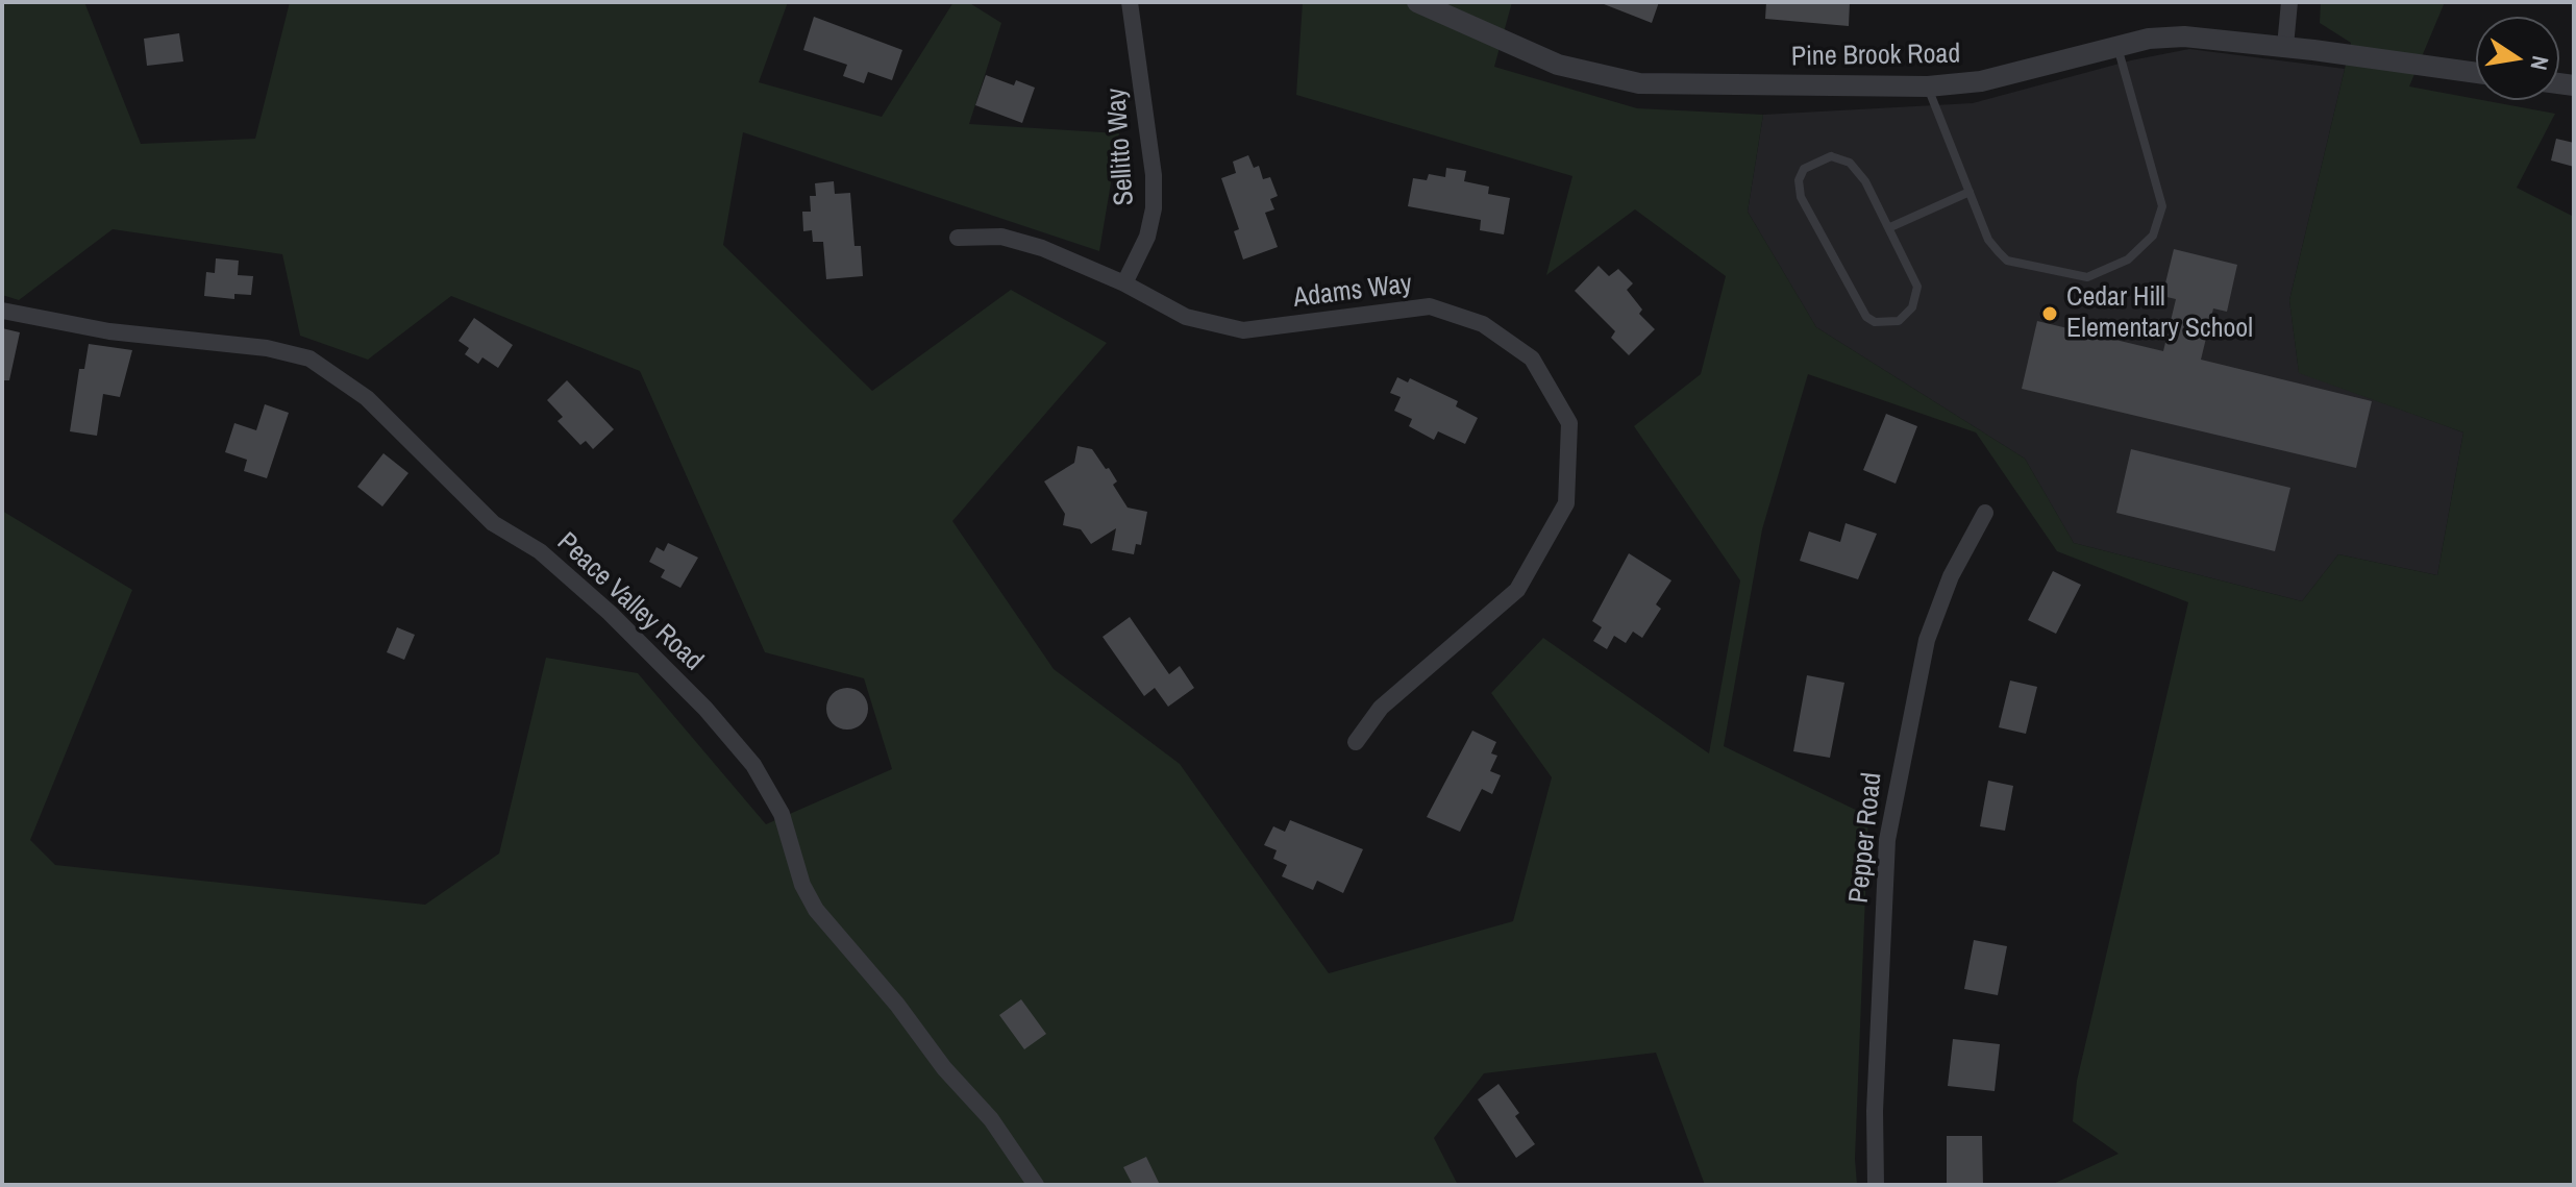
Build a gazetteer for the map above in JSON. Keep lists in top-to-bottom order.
{
  "streets": {
    "street": [
      "Pine Brook Road",
      "Sellitto Way",
      "Adams Way",
      "Peace Valley Road",
      "Pepper Road"
    ]
  },
  "crossings": [
    ["Sellitto Way", "Adams Way"]
  ],
  "places": ["Cedar Hill Elementary School"],
  "north": "right"
}
